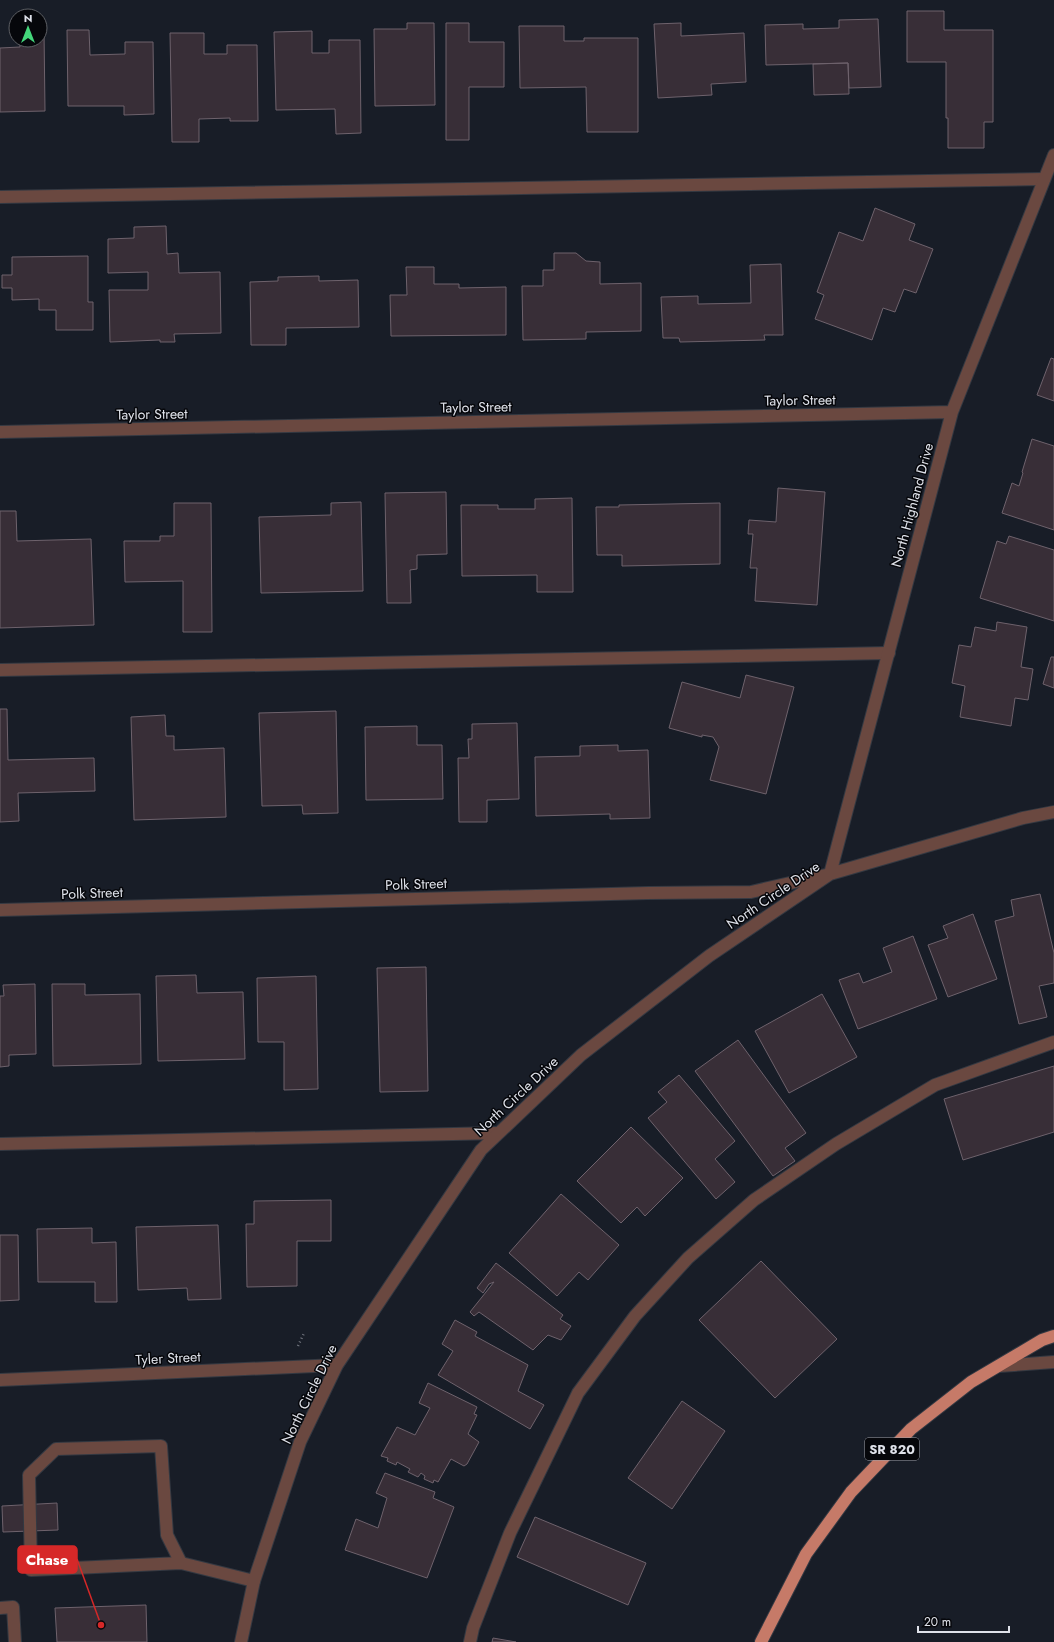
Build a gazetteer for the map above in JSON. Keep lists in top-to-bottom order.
{
  "streets": {
    "highway": ["SR 820"],
    "street": [
      "Taylor Street",
      "North Highland Drive",
      "Polk Street",
      "North Circle Drive",
      "Tyler Street"
    ]
  },
  "crossings": [
    ["Taylor Street", "North Highland Drive"],
    ["North Highland Drive", "Polk Street"],
    ["North Highland Drive", "North Circle Drive"],
    ["Polk Street", "North Circle Drive"],
    ["North Circle Drive", "Tyler Street"]
  ],
  "places": ["Chase"],
  "scale_bar": "20 m",
  "north": "top"
}
